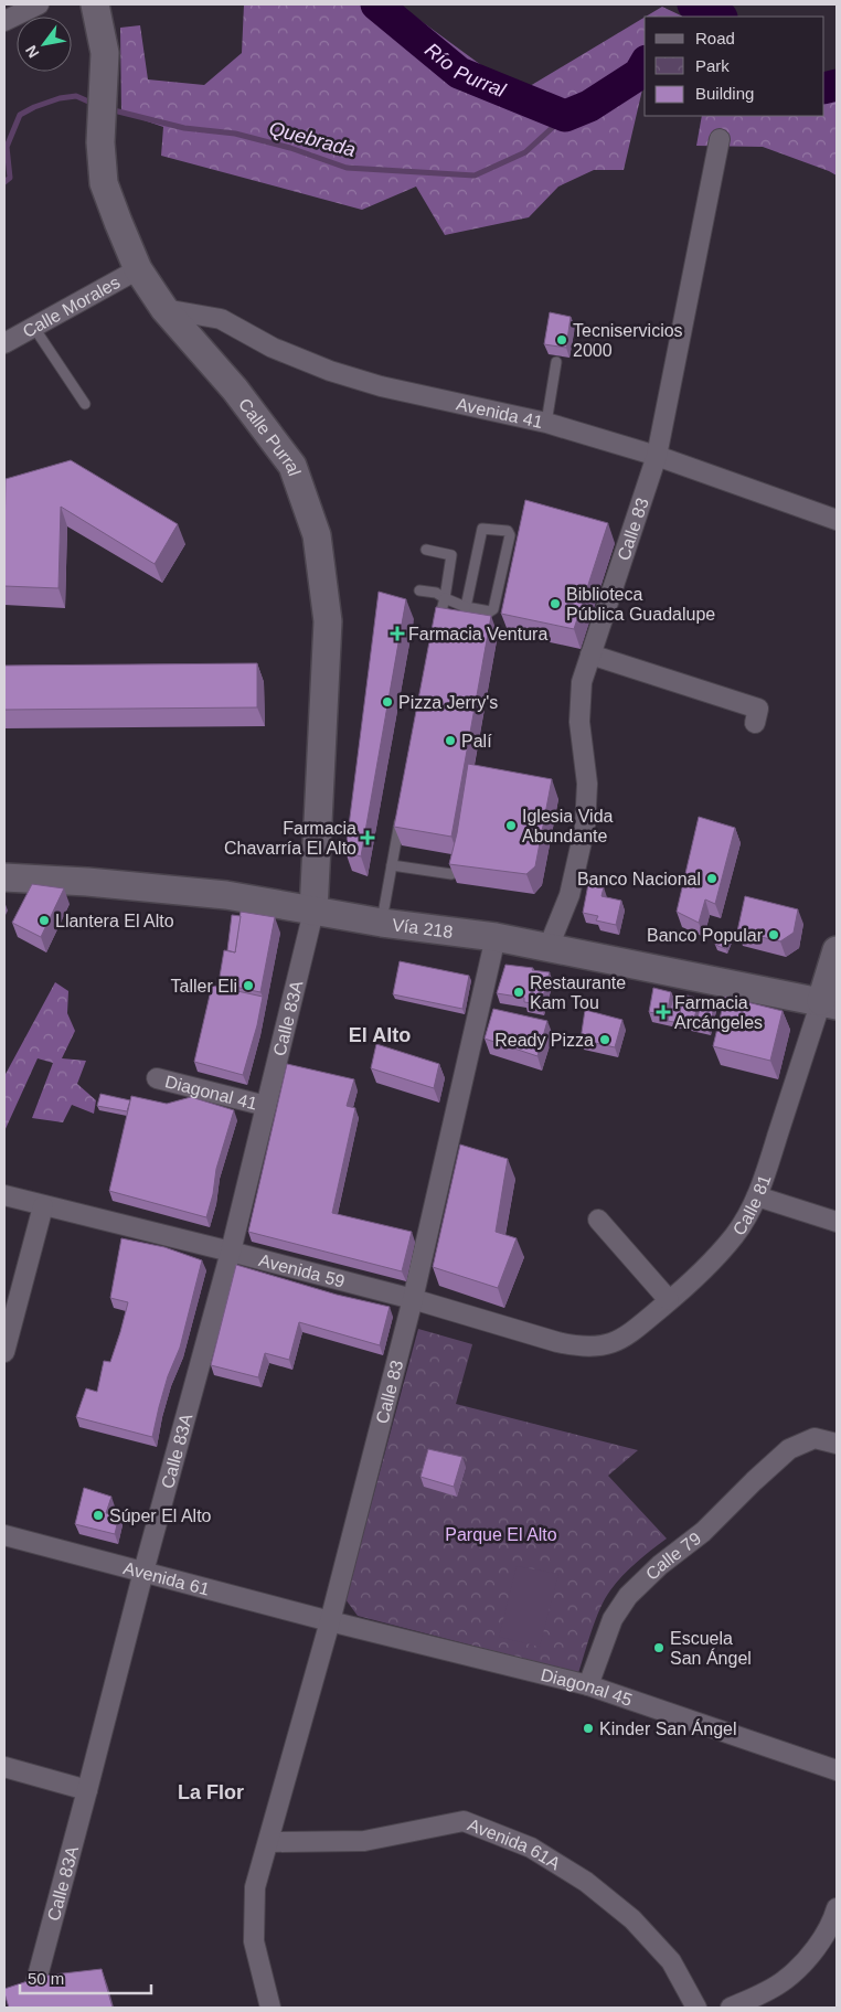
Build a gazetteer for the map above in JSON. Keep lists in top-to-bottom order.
{
  "streets": {
    "street": [
      "Calle Morales",
      "Avenida 41",
      "Calle Purral",
      "Calle 83",
      "Vía 218",
      "Calle 83A",
      "Diagonal 41",
      "Calle 81",
      "Avenida 59",
      "Calle 79",
      "Avenida 61",
      "Diagonal 45",
      "Avenida 61A"
    ]
  },
  "crossings": [
    ["Calle Morales", "Calle Purral"],
    ["Avenida 41", "Calle Purral"],
    ["Avenida 41", "Calle 83"],
    ["Calle Purral", "Vía 218"],
    ["Calle Purral", "Calle 83A"],
    ["Calle 83", "Vía 218"],
    ["Calle 83", "Avenida 59"],
    ["Calle 83", "Avenida 61"],
    ["Calle 83", "Diagonal 45"],
    ["Calle 83", "Avenida 61A"],
    ["Vía 218", "Calle 83A"],
    ["Vía 218", "Calle 81"],
    ["Calle 83A", "Diagonal 41"],
    ["Calle 83A", "Avenida 59"],
    ["Calle 83A", "Avenida 61"],
    ["Calle 81", "Avenida 59"],
    ["Calle 79", "Diagonal 45"],
    ["Avenida 61", "Diagonal 45"]
  ],
  "districts": ["El Alto", "La Flor"],
  "water": ["Río Purral", "Quebrada"],
  "parks": ["Parque El Alto"],
  "places": {
    "other": [
      "Tecniservicios 2000",
      "Biblioteca Pública Guadalupe",
      "Pizza Jerry's",
      "Palí",
      "Iglesia Vida Abundante",
      "Banco Nacional",
      "Llantera El Alto",
      "Banco Popular",
      "Taller Eli",
      "Restaurante Kam Tou",
      "Ready Pizza",
      "Súper El Alto",
      "Escuela San Ángel",
      "Kinder San Ángel"
    ],
    "health": ["Farmacia Ventura", "Farmacia Chavarría El Alto", "Farmacia Arcángeles"]
  },
  "legend": ["Road", "Park", "Building"],
  "scale_bar": "50 m",
  "north": "bottom left"
}
